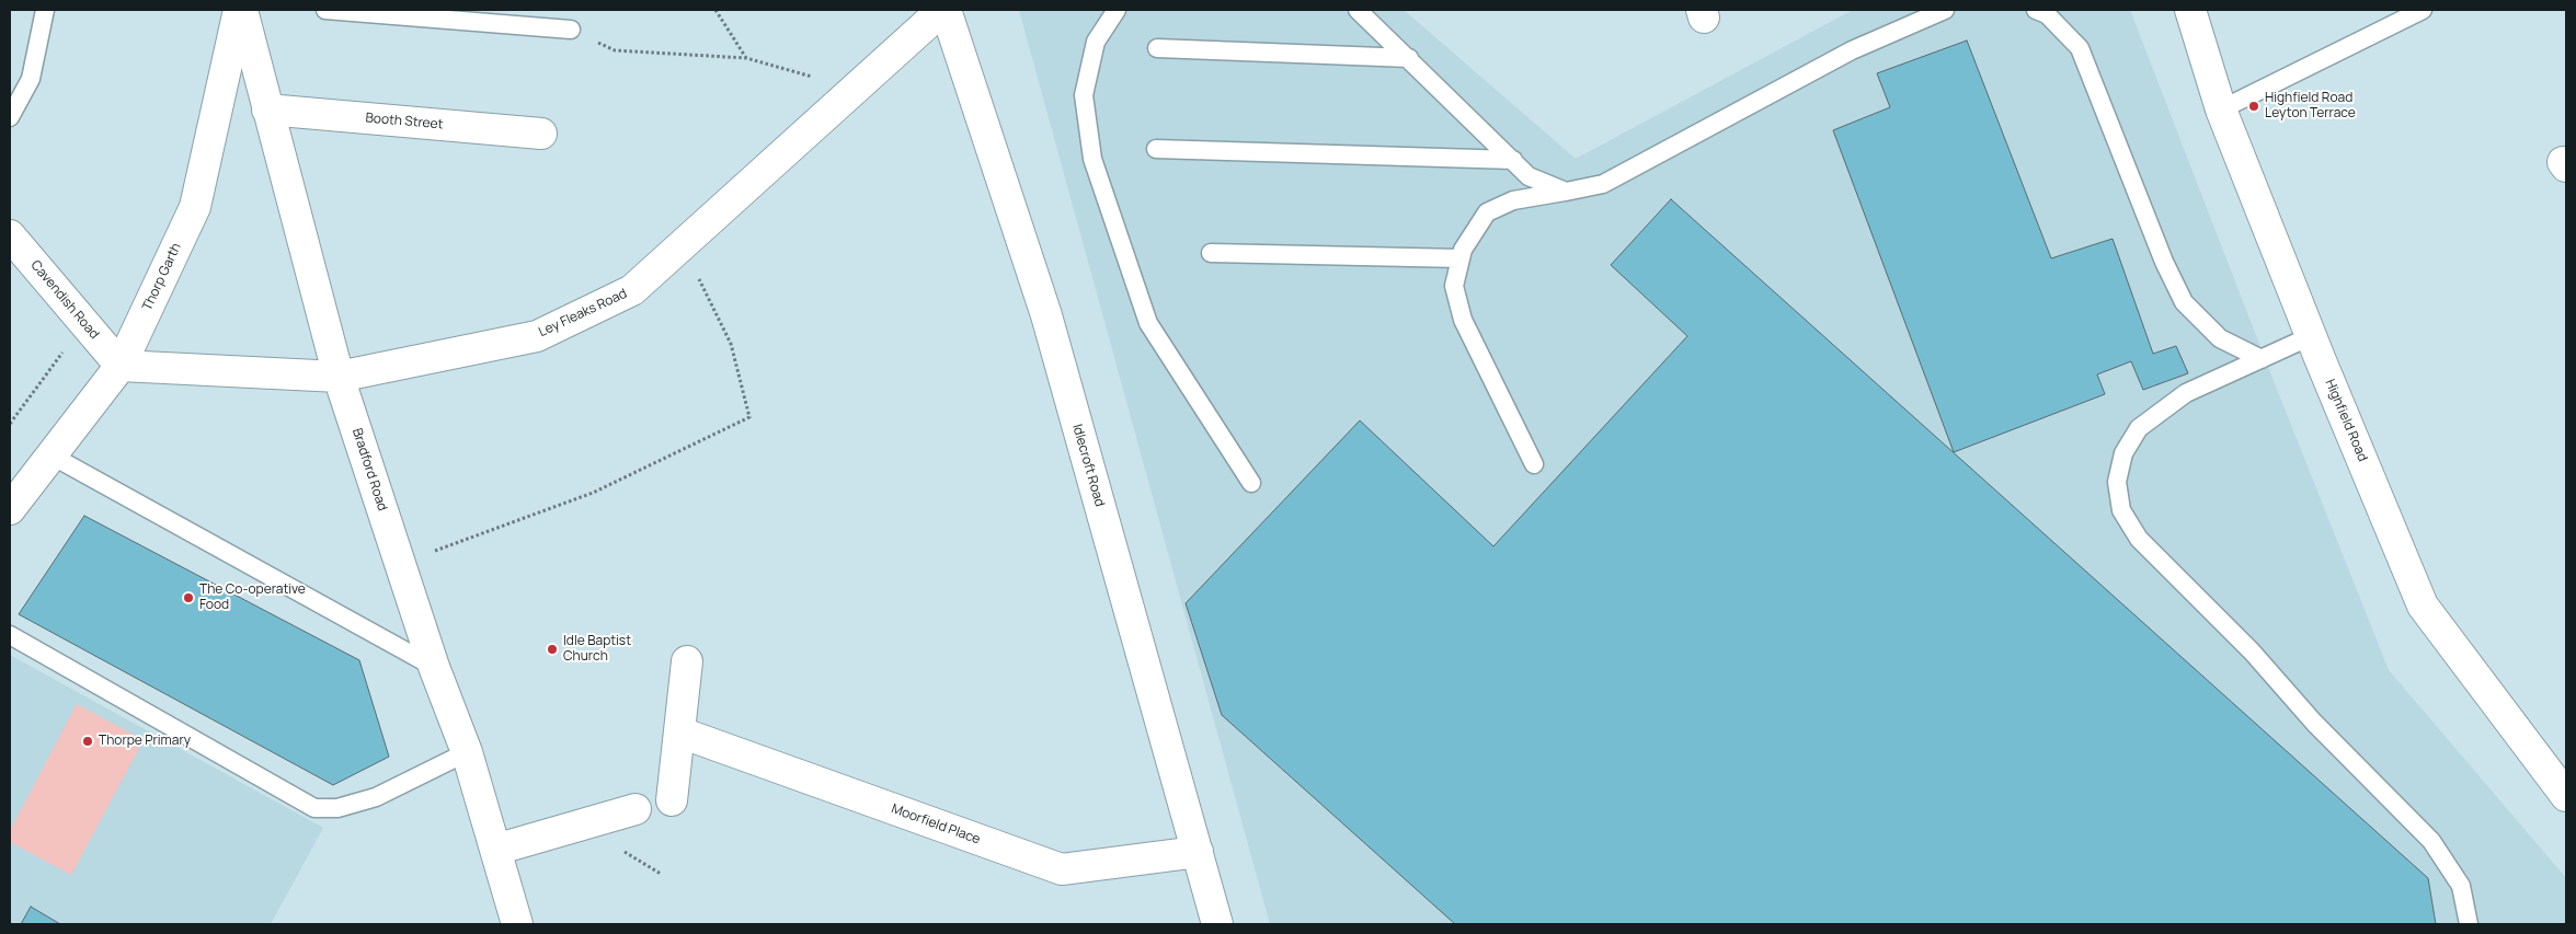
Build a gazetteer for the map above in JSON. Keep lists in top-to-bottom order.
{
  "streets": {
    "street": [
      "Booth Street",
      "Thorp Garth",
      "Cavendish Road",
      "Ley Fleaks Road",
      "Highfield Road",
      "Idlecroft Road",
      "Bradford Road",
      "Moorfield Place"
    ]
  },
  "crossings": [
    ["Booth Street", "Bradford Road"],
    ["Thorp Garth", "Cavendish Road"],
    ["Thorp Garth", "Ley Fleaks Road"],
    ["Thorp Garth", "Bradford Road"],
    ["Cavendish Road", "Ley Fleaks Road"],
    ["Ley Fleaks Road", "Idlecroft Road"],
    ["Ley Fleaks Road", "Bradford Road"],
    ["Idlecroft Road", "Moorfield Place"]
  ],
  "places": [
    "Highfield Road Leyton Terrace",
    "The Co-operative Food",
    "Idle Baptist Church",
    "Thorpe Primary"
  ]
}
